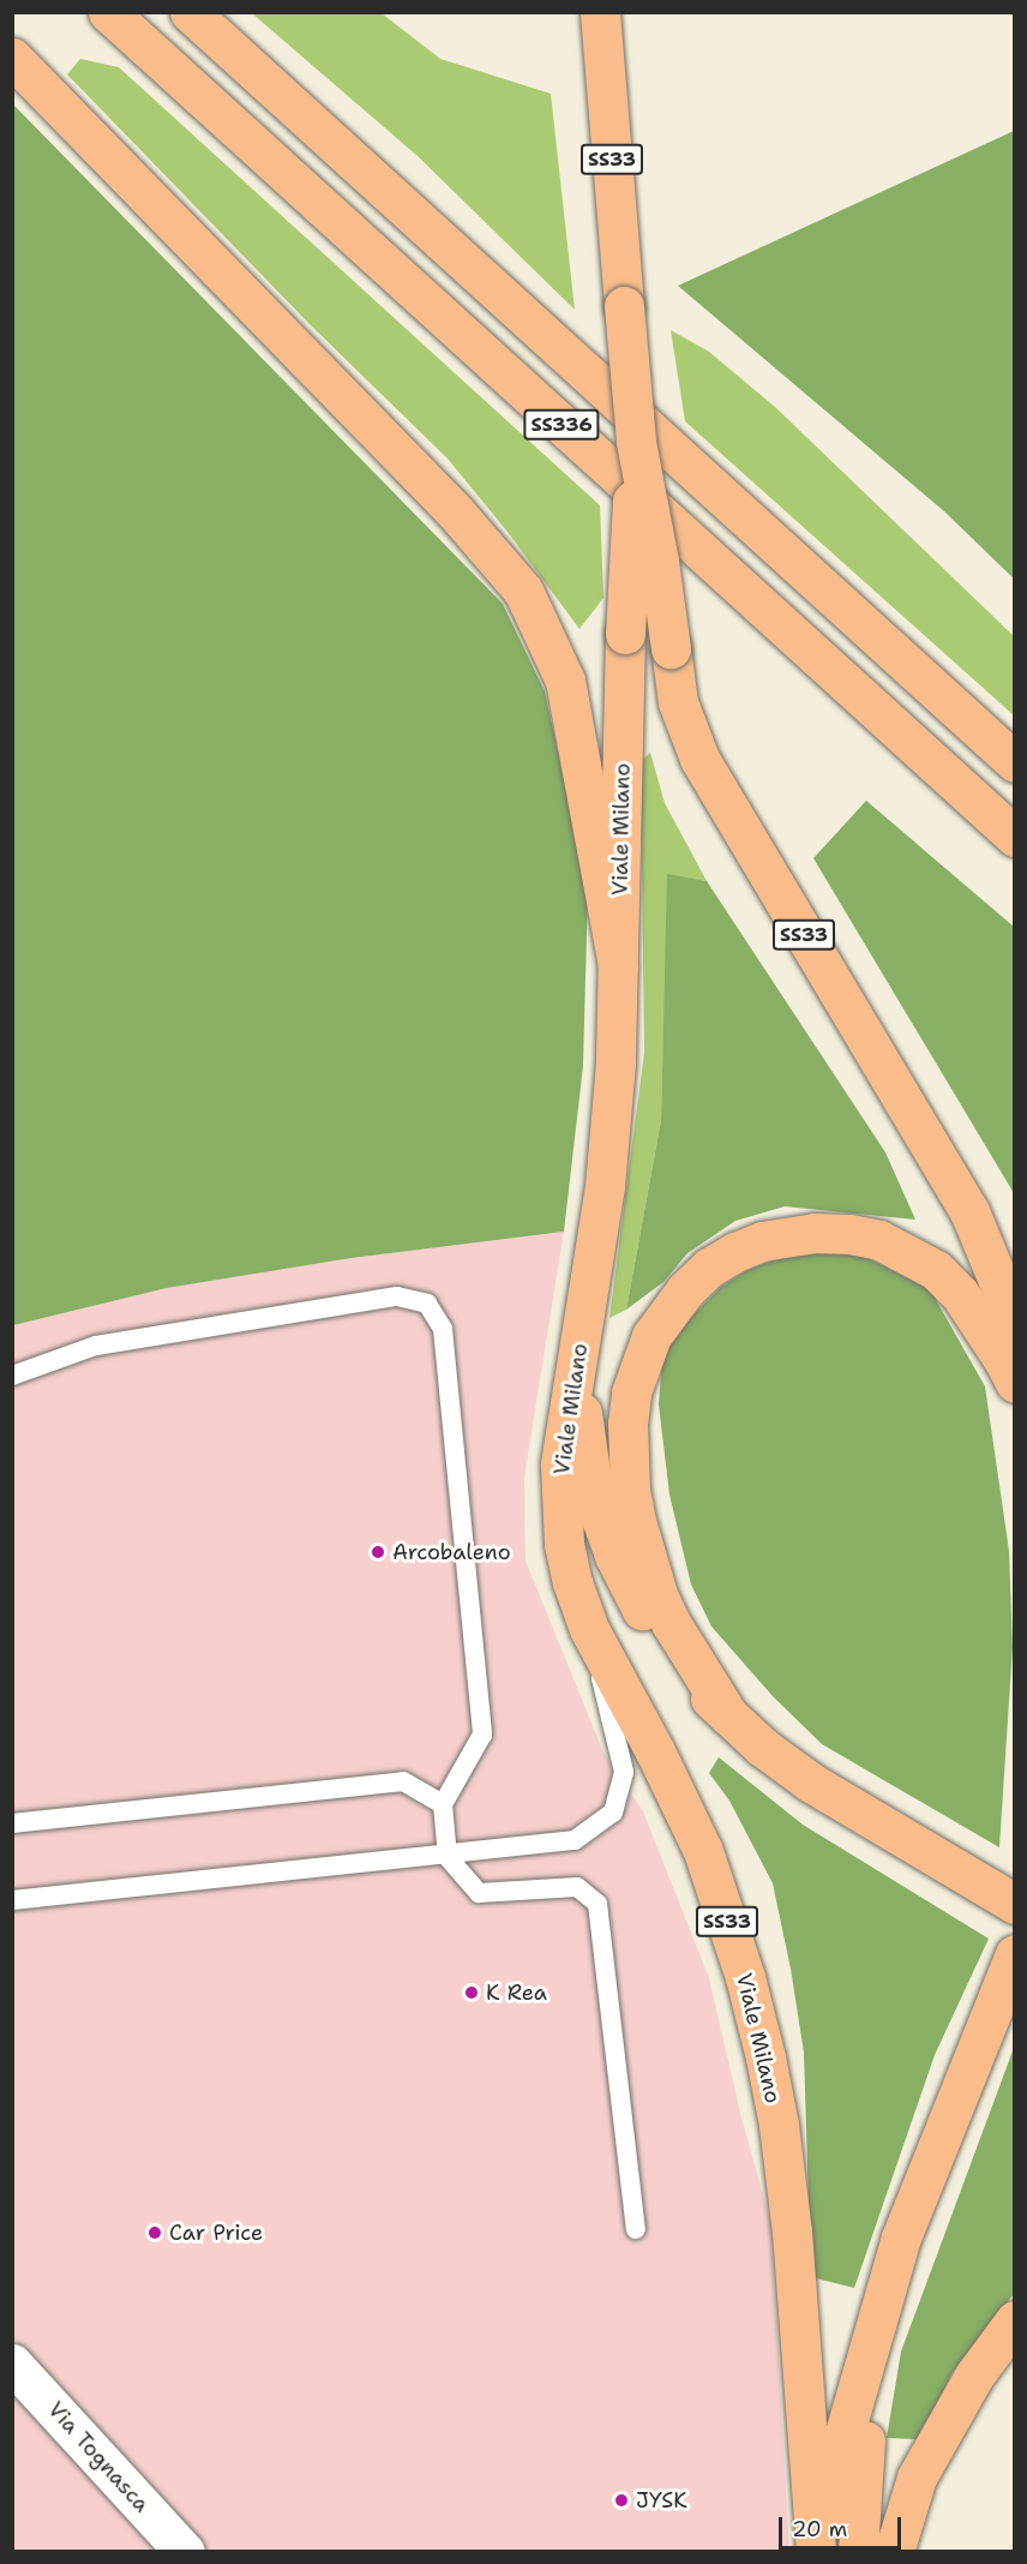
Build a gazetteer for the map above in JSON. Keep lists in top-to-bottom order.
{
  "streets": {
    "main road": ["SS33", "SS336", "Viale Milano"],
    "street": ["Via Tognasca"]
  },
  "places": [
    "Arcobaleno",
    "K Rea",
    "Car Price",
    "JYSK"
  ],
  "scale_bar": "20 m"
}
